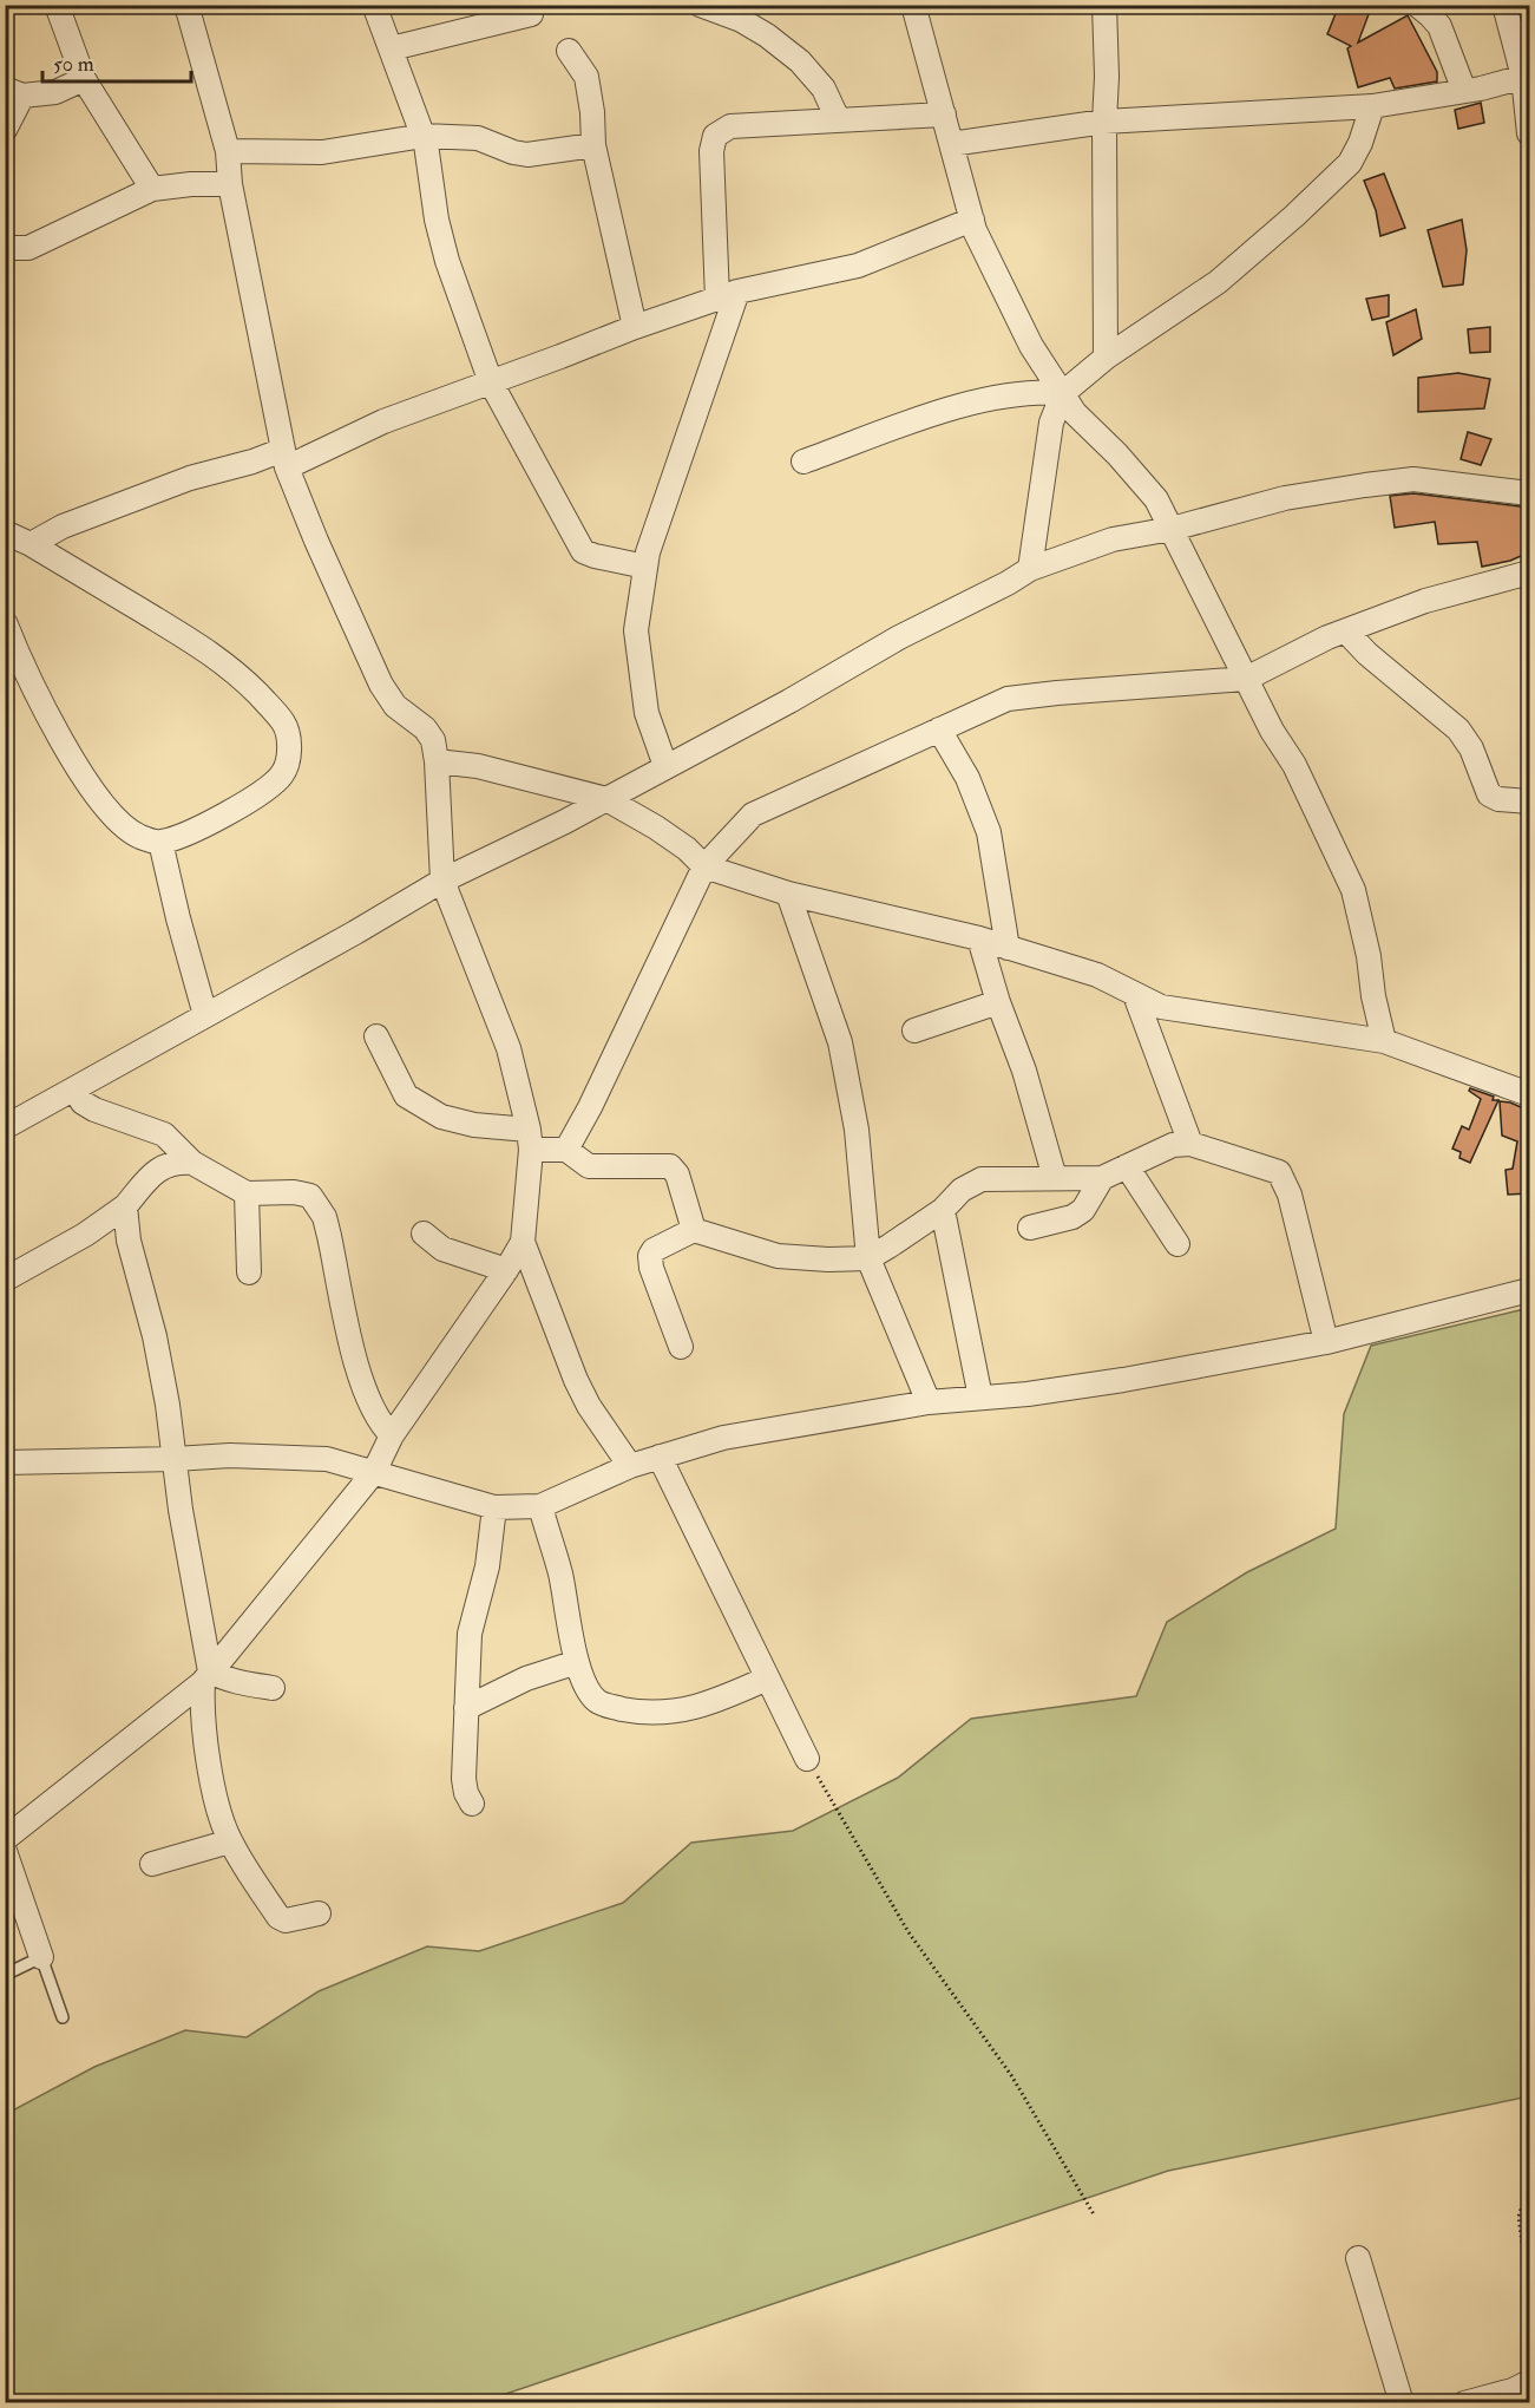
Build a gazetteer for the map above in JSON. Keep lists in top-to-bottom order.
{
  "scale_bar": "50 m"
}
